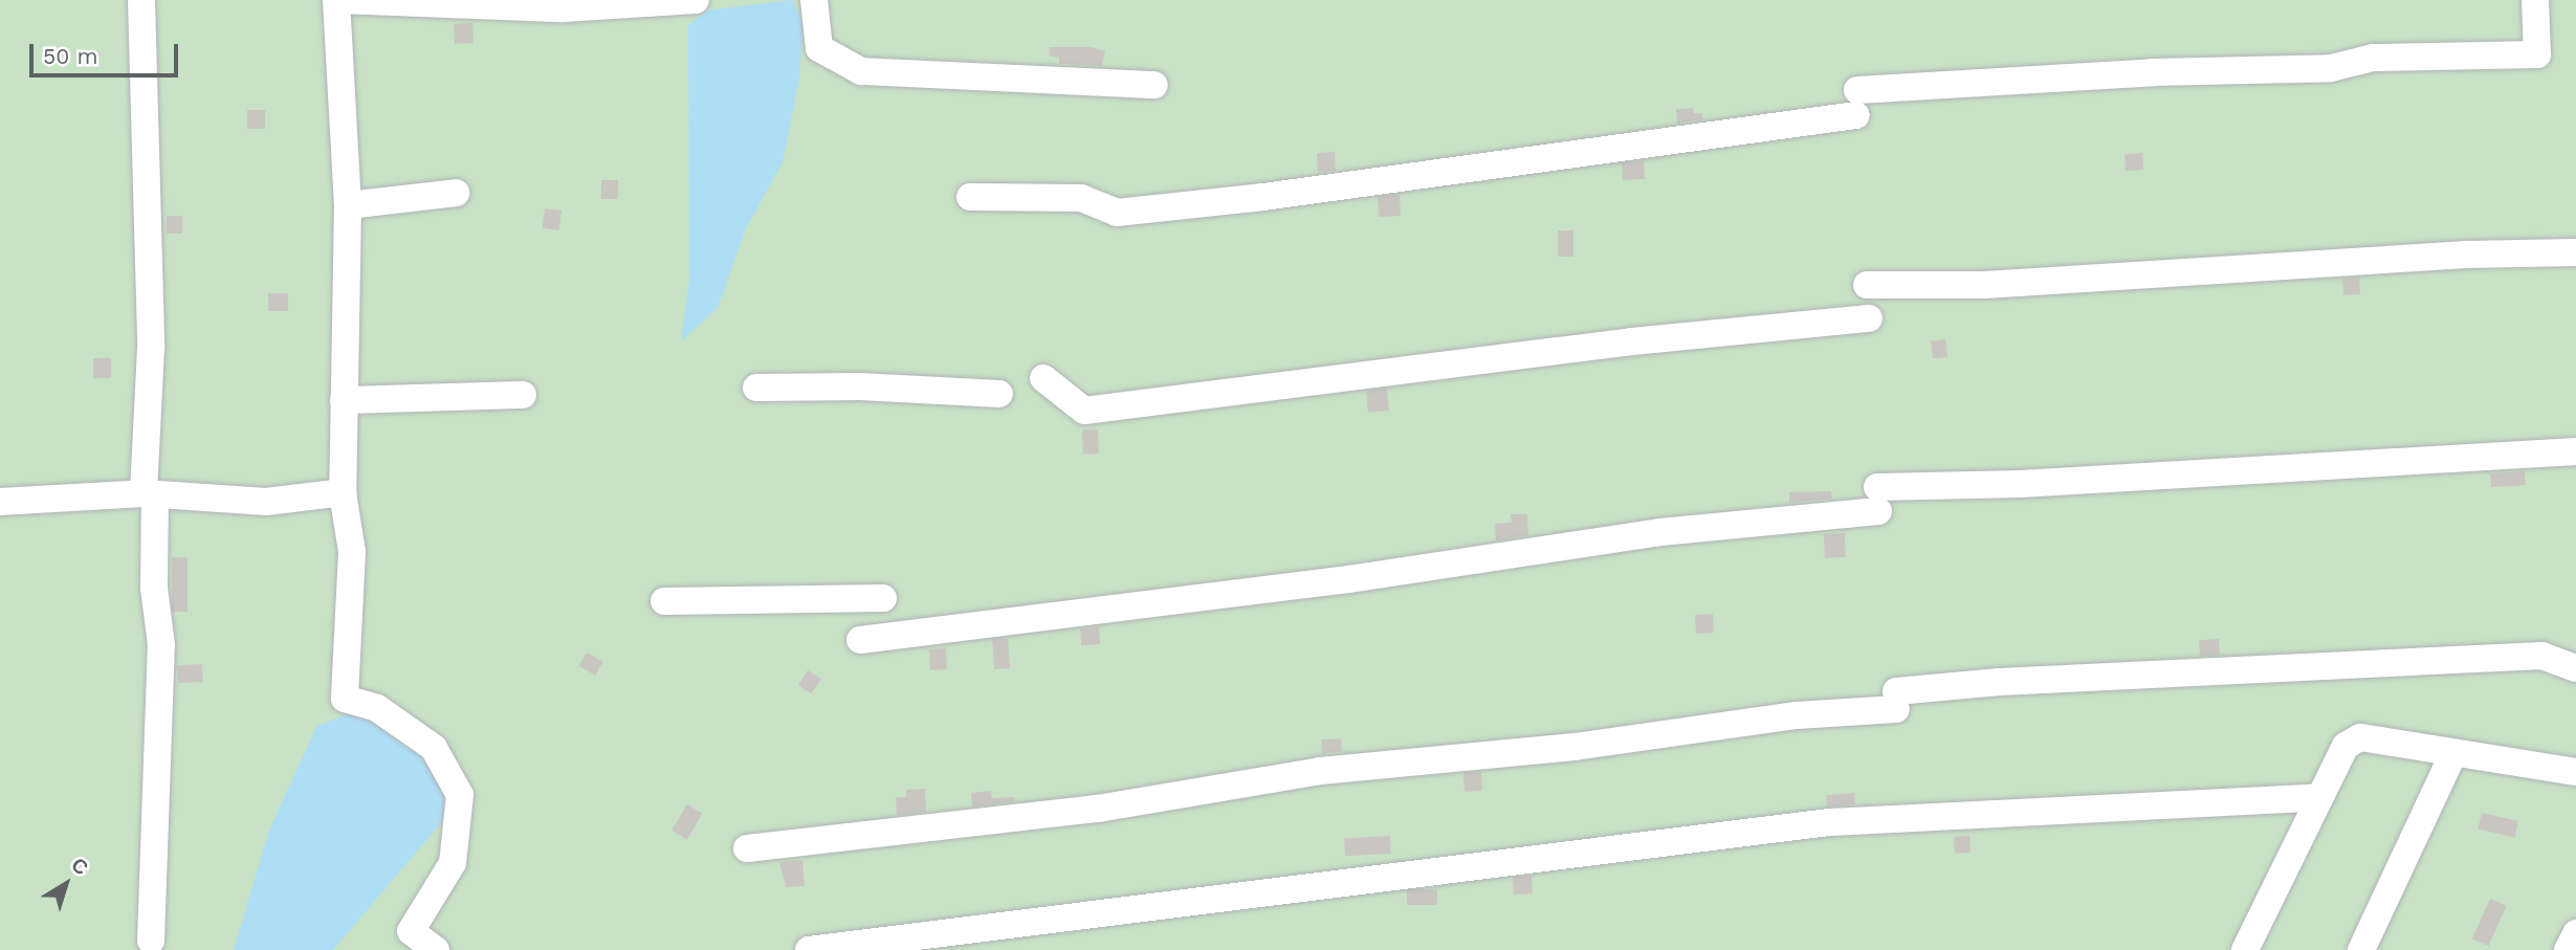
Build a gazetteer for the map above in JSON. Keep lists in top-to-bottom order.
{
  "scale_bar": "50 m",
  "north": "top right"
}
